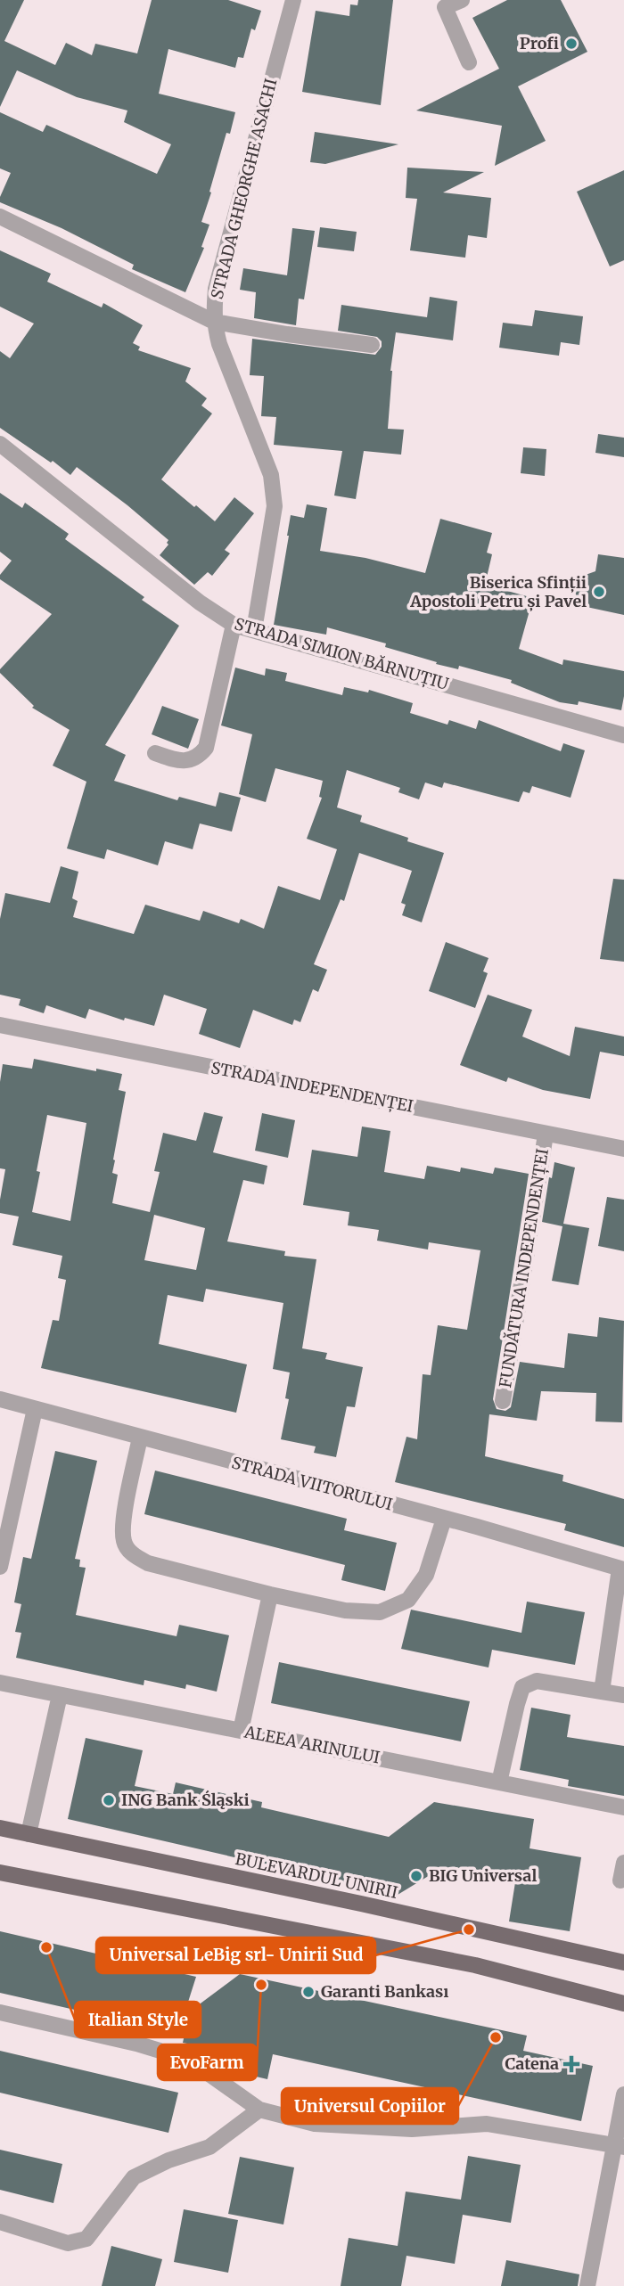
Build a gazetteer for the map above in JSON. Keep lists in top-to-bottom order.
{
  "streets": {
    "main road": ["BULEVARDUL UNIRII"],
    "street": [
      "STRADA GHEORGHE ASACHI",
      "STRADA SIMION BĂRNUȚIU",
      "STRADA INDEPENDENȚEI",
      "FUNDĂTURA INDEPENDENȚEI",
      "STRADA VIITORULUI",
      "ALEEA ARINULUI"
    ]
  },
  "crossings": [
    ["STRADA GHEORGHE ASACHI", "STRADA SIMION BĂRNUȚIU"],
    ["STRADA INDEPENDENȚEI", "FUNDĂTURA INDEPENDENȚEI"]
  ],
  "places": {
    "other": [
      "Profi",
      "Biserica Sfinții Apostoli Petru și Pavel",
      "ING Bank Śląski",
      "BIG Universal",
      "Universal LeBig srl- Unirii Sud",
      "Italian Style",
      "EvoFarm",
      "Garanti Bankası",
      "Universul Copiilor"
    ],
    "health": ["Catena"]
  }
}
